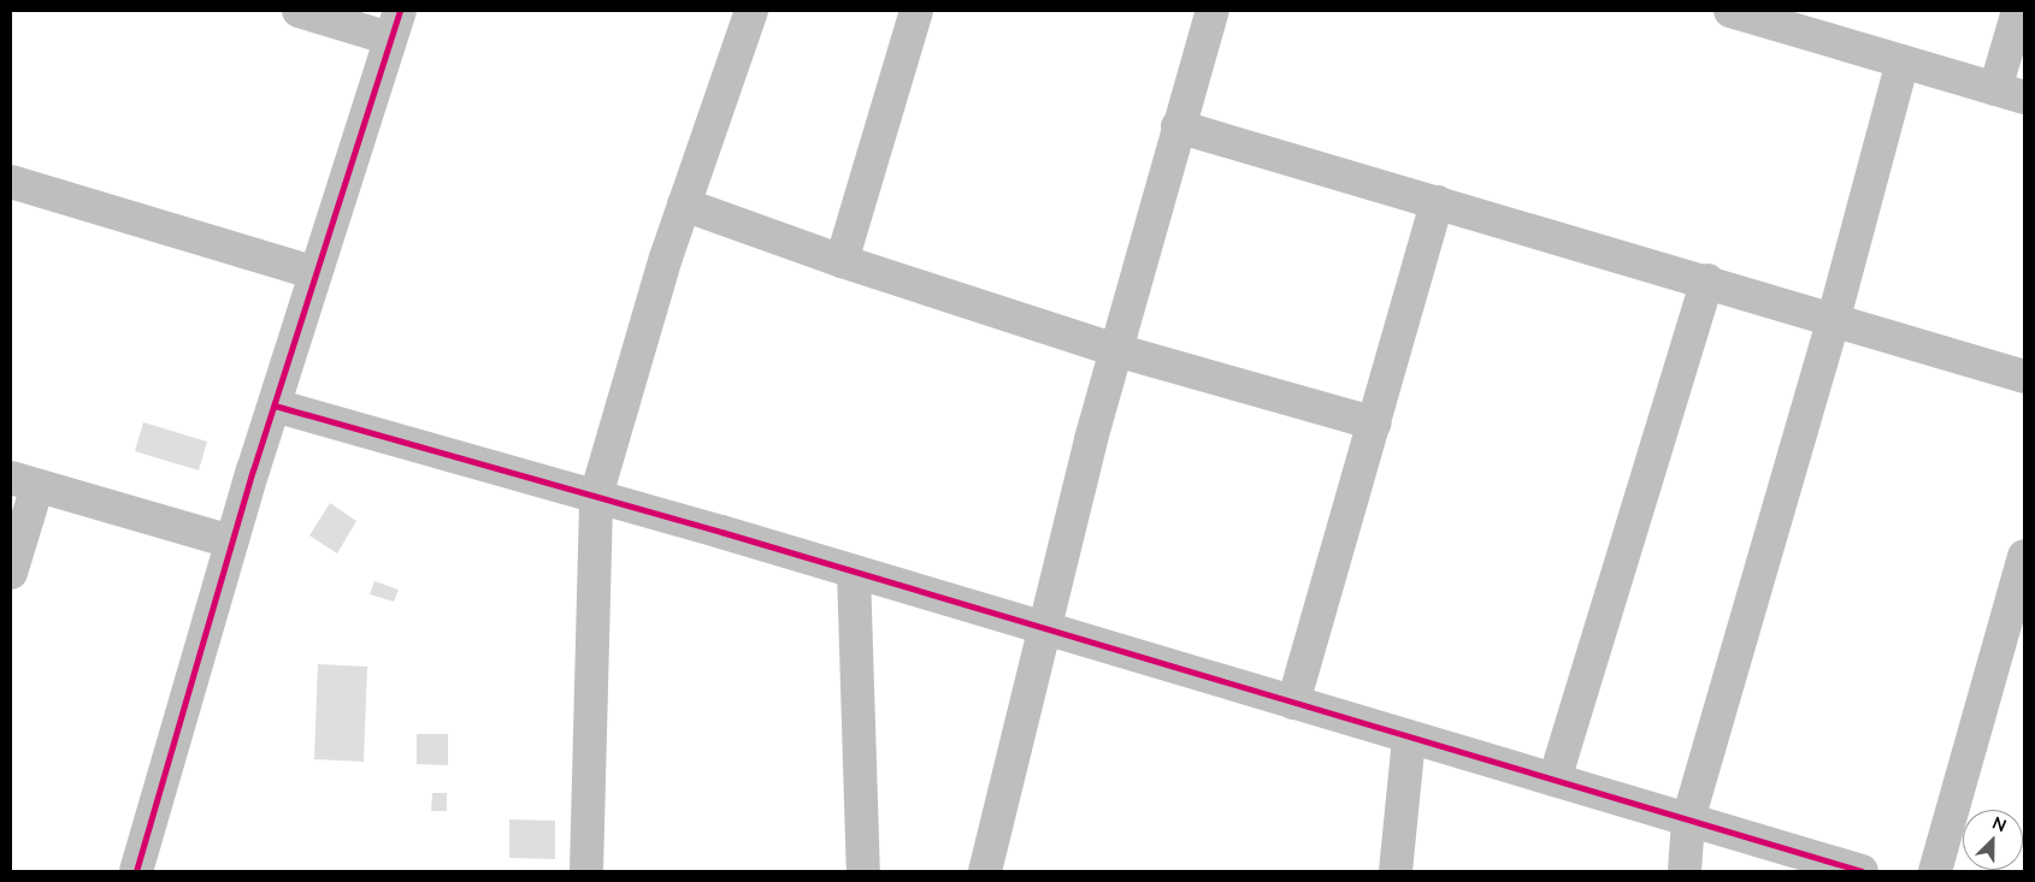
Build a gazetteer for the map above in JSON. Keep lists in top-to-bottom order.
{
  "north": "top right"
}
